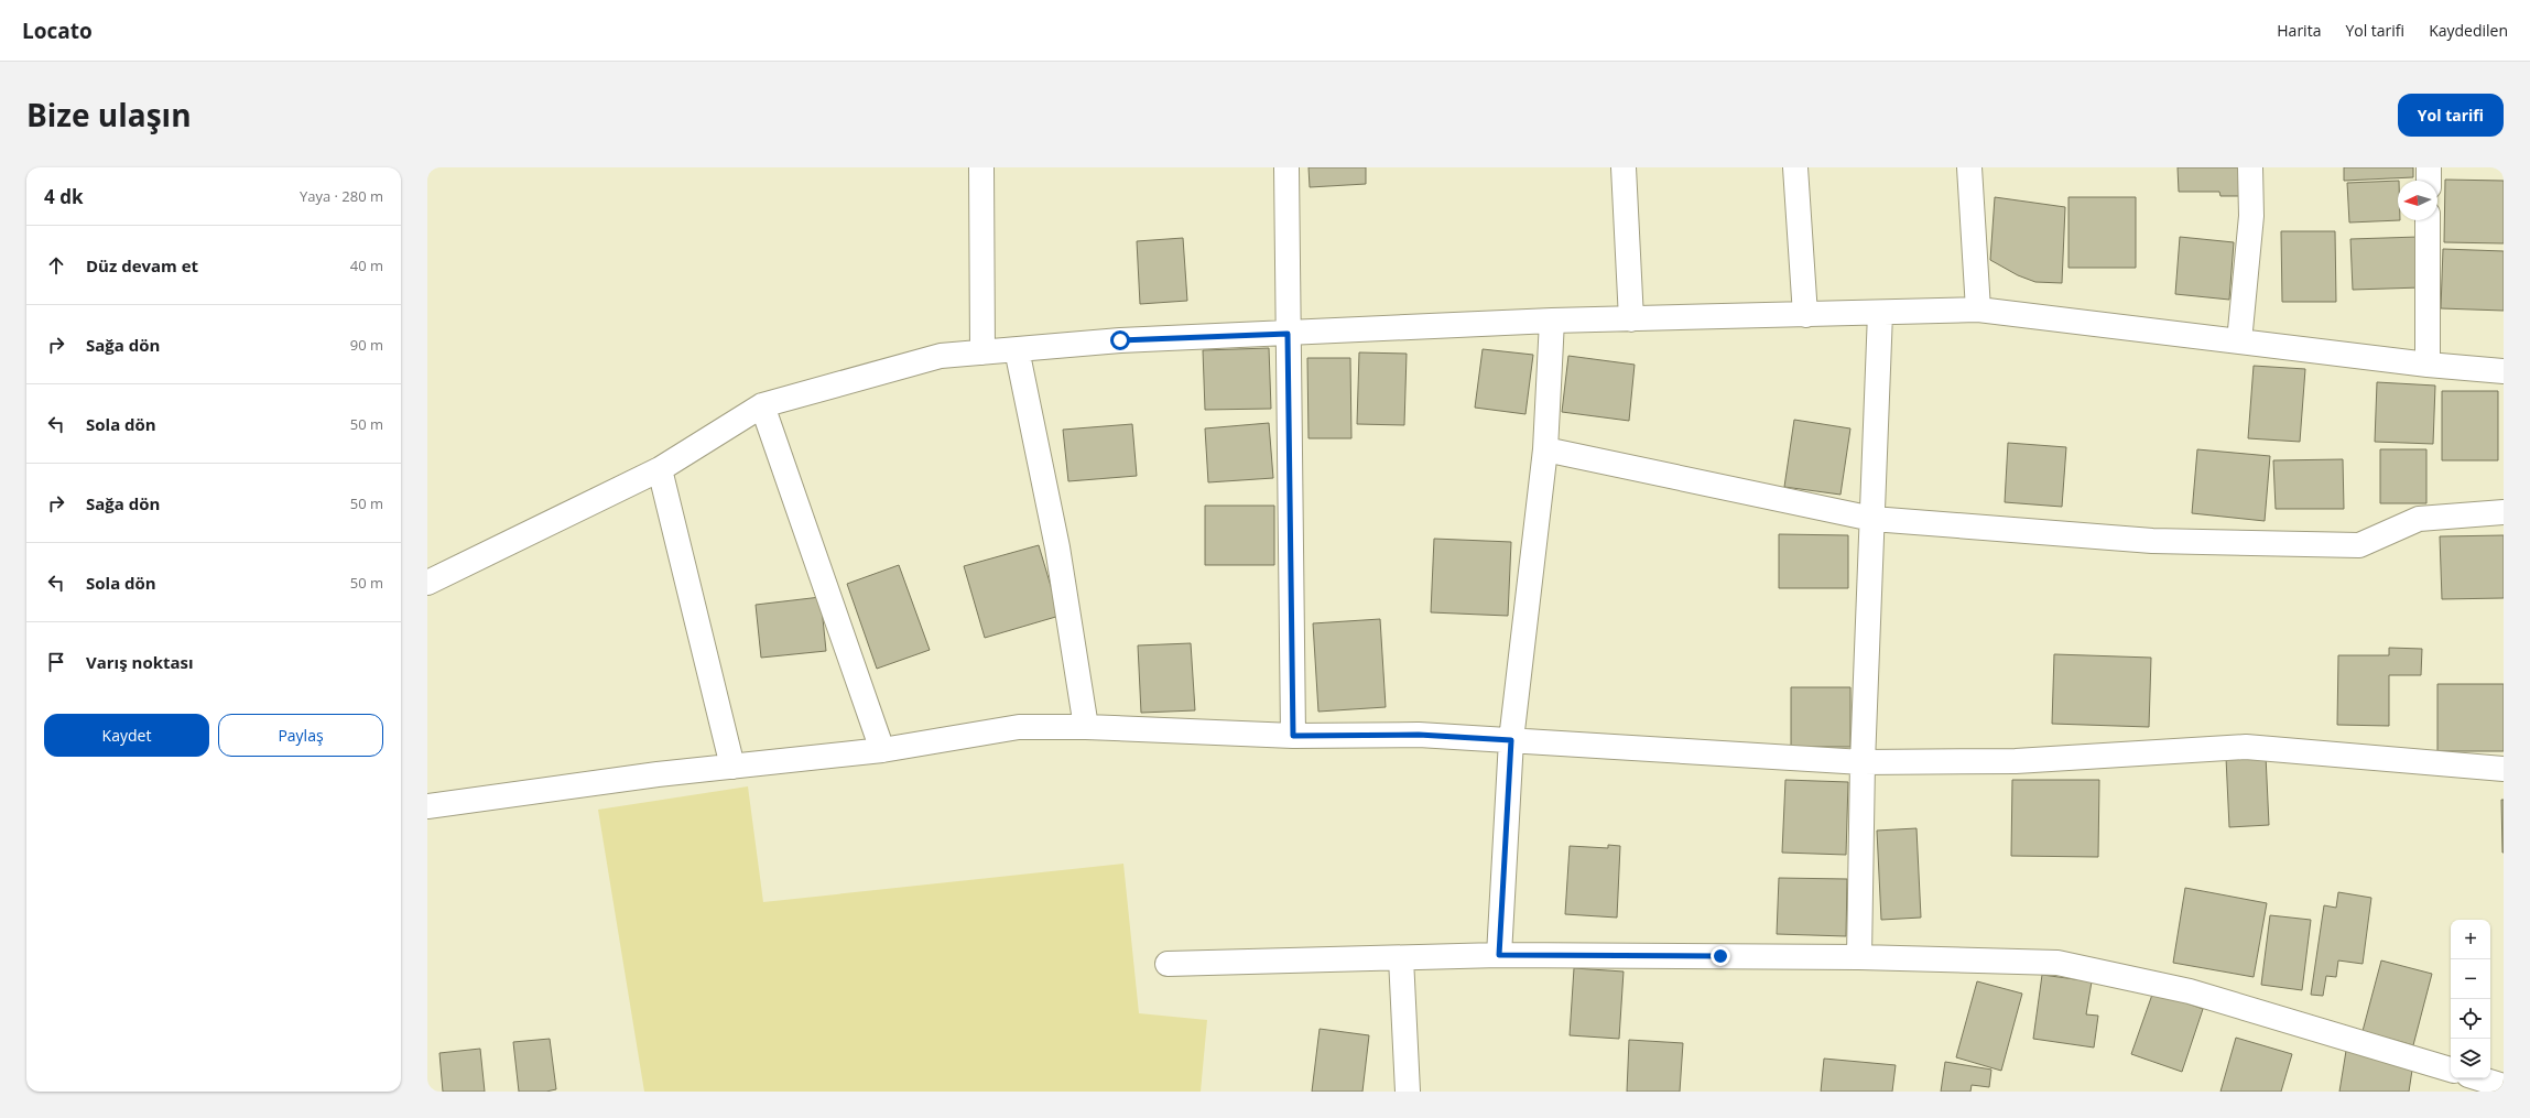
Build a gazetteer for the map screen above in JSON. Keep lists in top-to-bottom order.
{
  "north": "left",
  "page": {
    "header": "Locato",
    "nav": ["Harita", "Yol tarifi", "Kaydedilen"],
    "title": "Bize ulaşın",
    "buttons": [
      "Yol tarifi",
      ["Kaydet", "Paylaş"]
    ],
    "heading": ["4 dk", "Yaya · 280 m"],
    "list": [
      ["Düz devam et", "40 m"],
      ["Sağa dön", "90 m"],
      ["Sola dön", "50 m"],
      ["Sağa dön", "50 m"],
      ["Sola dön", "50 m"],
      "Varış noktası"
    ],
    "map_buttons": ["+", "−"]
  }
}
